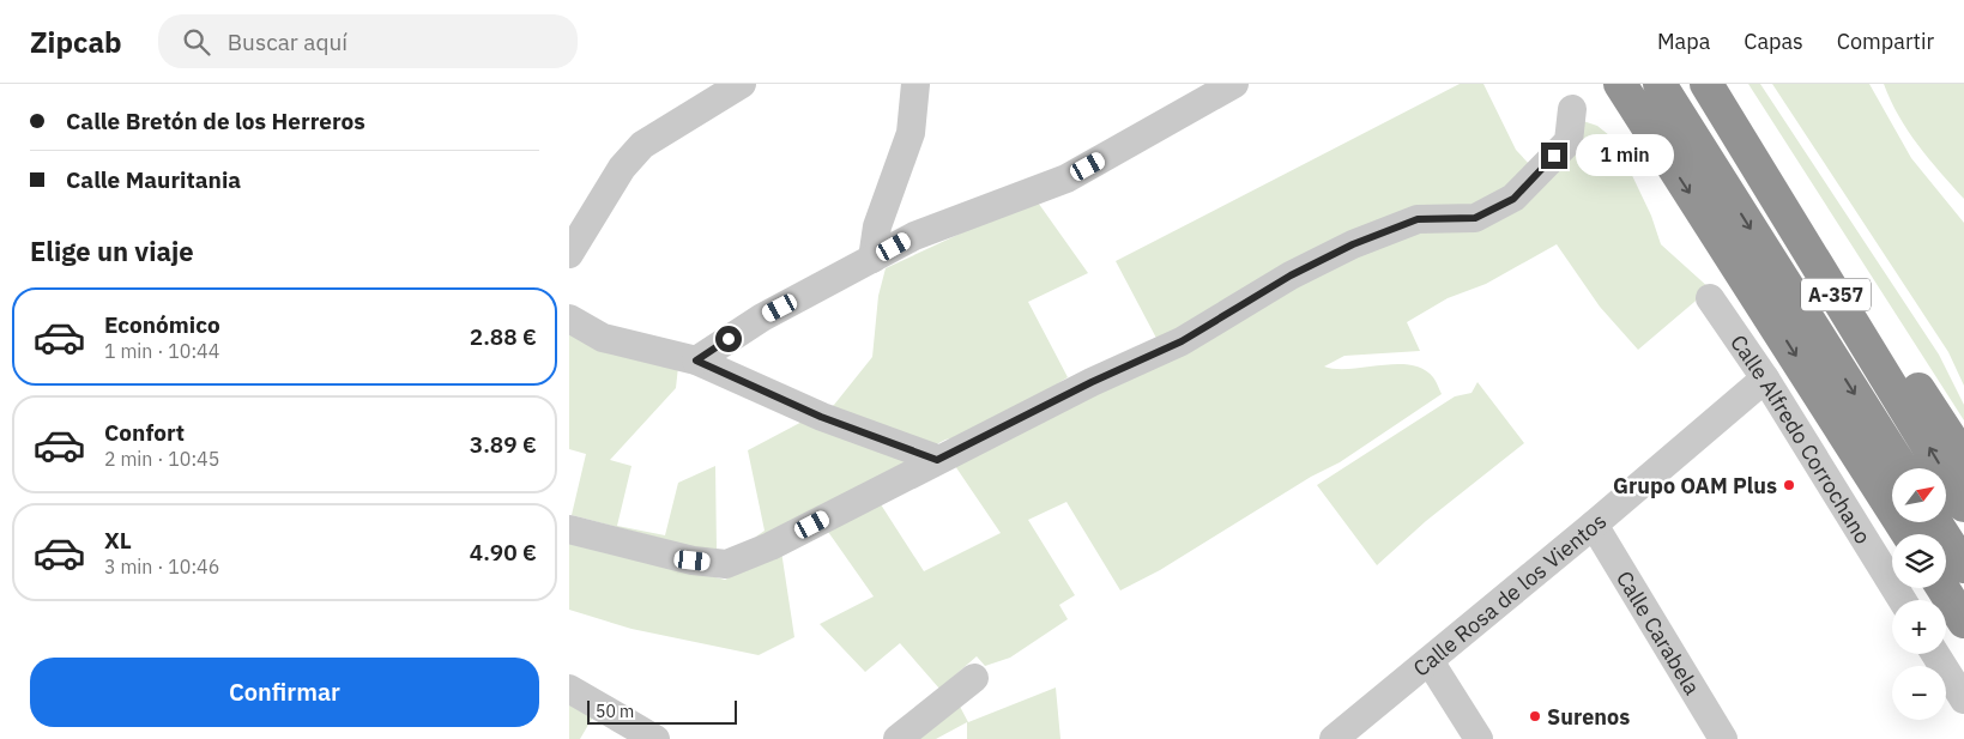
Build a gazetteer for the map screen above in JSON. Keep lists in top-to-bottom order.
{
  "streets": {
    "highway": ["A-357"],
    "street": ["Calle Alfredo Corrochano", "Calle Rosa de los Vientos", "Calle Carabela"]
  },
  "crossings": [
    ["Calle Alfredo Corrochano", "Calle Rosa de los Vientos"],
    ["Calle Rosa de los Vientos", "Calle Carabela"]
  ],
  "places": ["Grupo OAM Plus", "Surenos"],
  "scale_bar": "50 m",
  "north": "top right",
  "page": {
    "header": "Zipcab",
    "search": "Buscar aquí",
    "nav": ["Mapa", "Capas", "Compartir"],
    "banner": ["Calle Bretón de los Herreros", "Calle Mauritania"],
    "bubble": "1 min",
    "heading": "Elige un viaje",
    "list": [
      {
        "name": "Económico",
        "note": "1 min · 10:44",
        "value": "2.88 €"
      },
      {
        "name": "Confort",
        "note": "2 min · 10:45",
        "value": "3.89 €"
      },
      {
        "name": "XL",
        "note": "3 min · 10:46",
        "value": "4.90 €"
      }
    ],
    "map_buttons": ["+", "−"],
    "buttons": "Confirmar",
    "scale": "50 m"
  }
}
